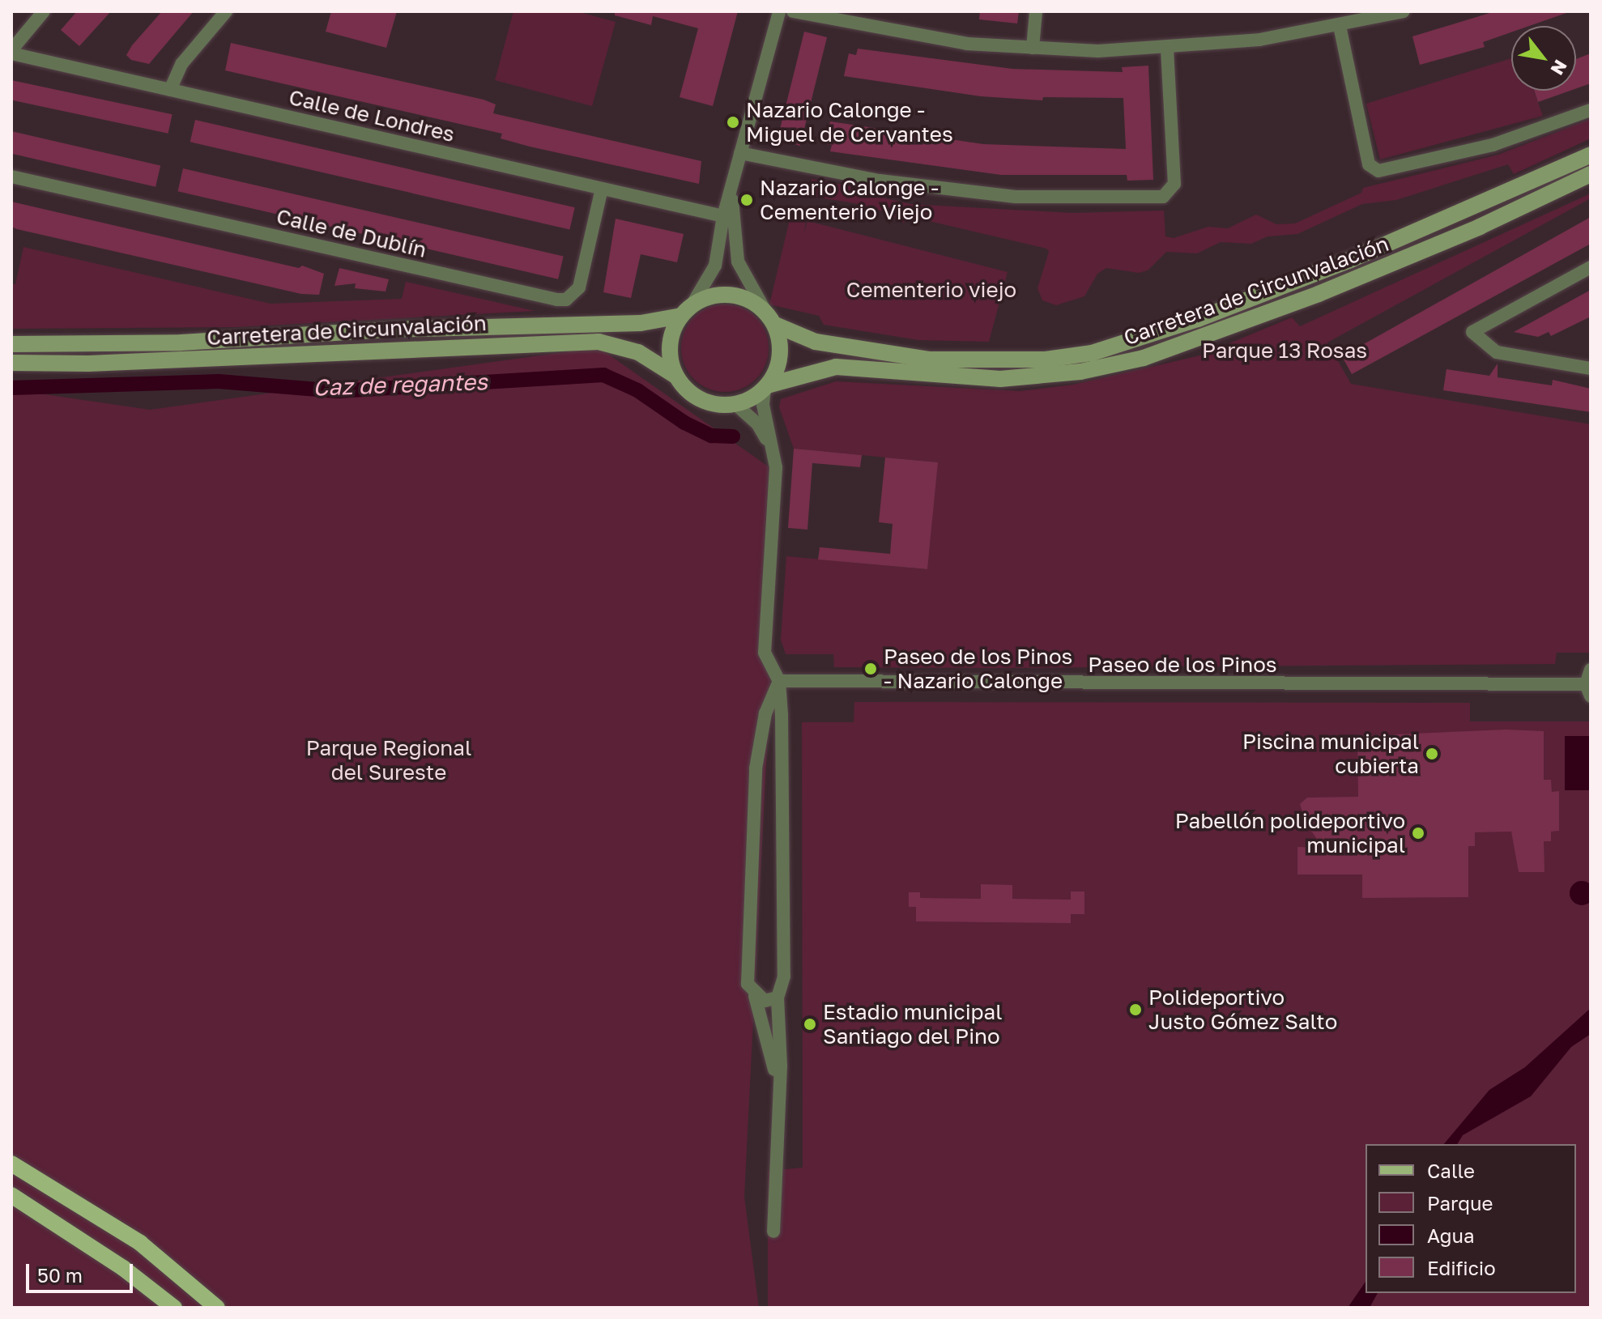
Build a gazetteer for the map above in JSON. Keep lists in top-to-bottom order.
{
  "streets": {
    "main road": ["Carretera de Circunvalación"],
    "street": ["Calle de Londres", "Calle de Dublín", "Paseo de los Pinos"]
  },
  "crossings": [
    ["Calle de Londres", "Calle de Dublín"]
  ],
  "water": ["Caz de regantes"],
  "parks": ["Cementerio viejo", "Parque 13 Rosas", "Parque Regional del Sureste"],
  "places": [
    "Nazario Calonge - Miguel de Cervantes",
    "Nazario Calonge - Cementerio Viejo",
    "Paseo de los Pinos - Nazario Calonge",
    "Piscina municipal cubierta",
    "Pabellón polideportivo municipal",
    "Polideportivo Justo Gómez Salto",
    "Estadio municipal Santiago del Pino"
  ],
  "legend": [
    "Calle",
    "Parque",
    "Agua",
    "Edificio"
  ],
  "scale_bar": "50 m",
  "north": "bottom right"
}
